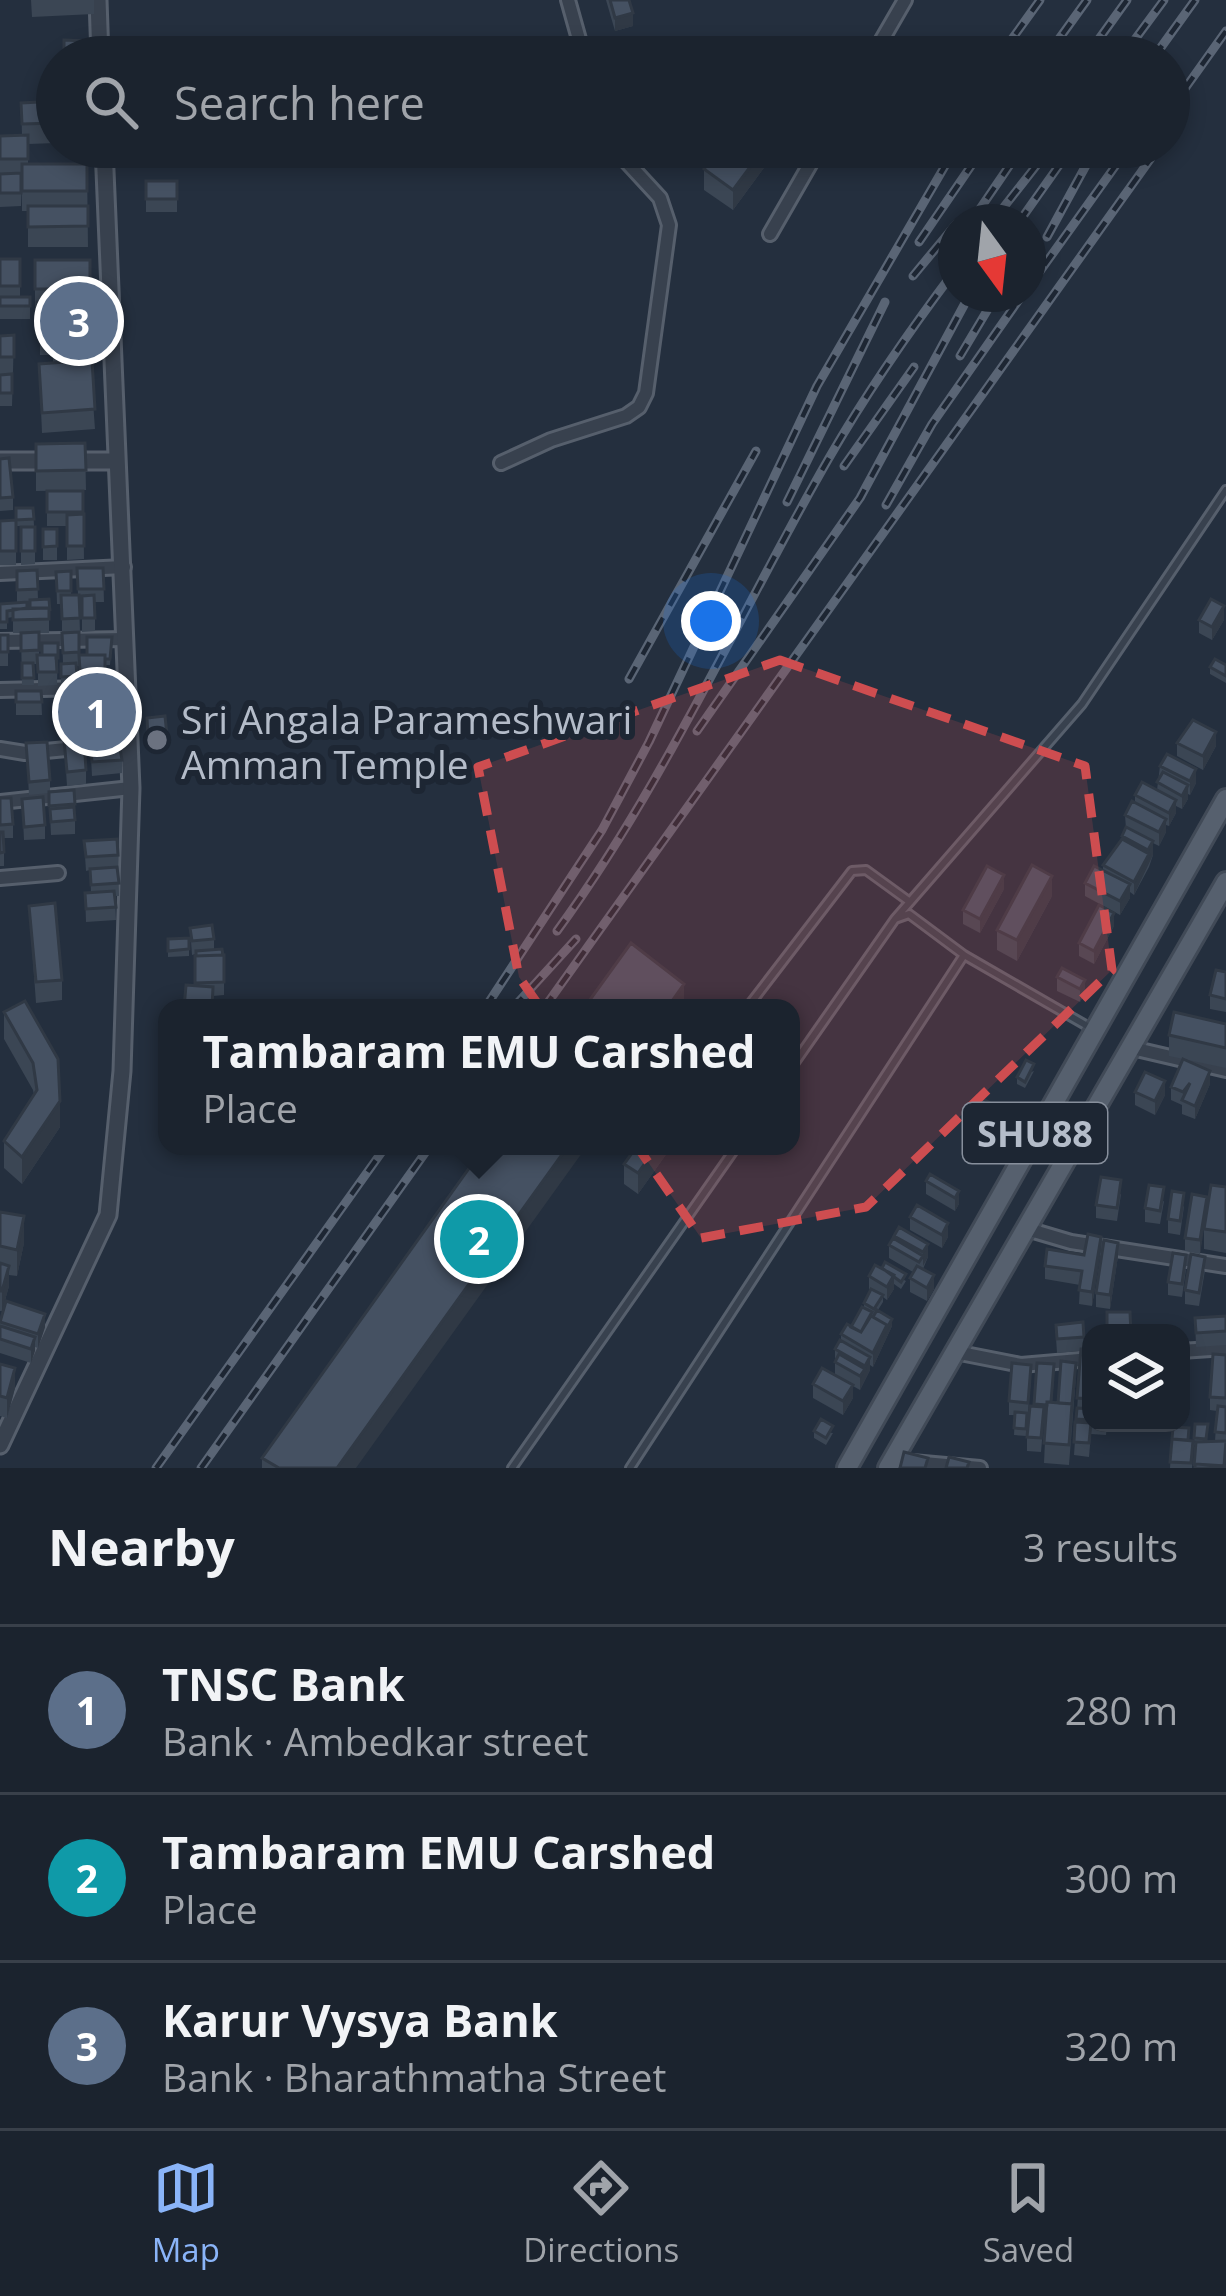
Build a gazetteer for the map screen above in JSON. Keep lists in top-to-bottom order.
{
  "streets": {
    "main road": ["SHU88"]
  },
  "places": ["Sri Angala Parameshwari Amman Temple"],
  "north": "bottom",
  "page": {
    "search": "Search here",
    "pins": ["3", "1", "2"],
    "popup": ["Tambaram EMU Carshed", "Place"],
    "heading": ["Nearby", "3 results"],
    "list": [
      {
        "mark": "1",
        "name": "TNSC Bank",
        "note": "Bank · Ambedkar street",
        "value": "280 m"
      },
      {
        "mark": "2",
        "name": "Tambaram EMU Carshed",
        "note": "Place",
        "value": "300 m"
      },
      {
        "mark": "3",
        "name": "Karur Vysya Bank",
        "note": "Bank · Bharathmatha Street",
        "value": "320 m"
      }
    ],
    "nav": ["Map", "Directions", "Saved"]
  }
}
